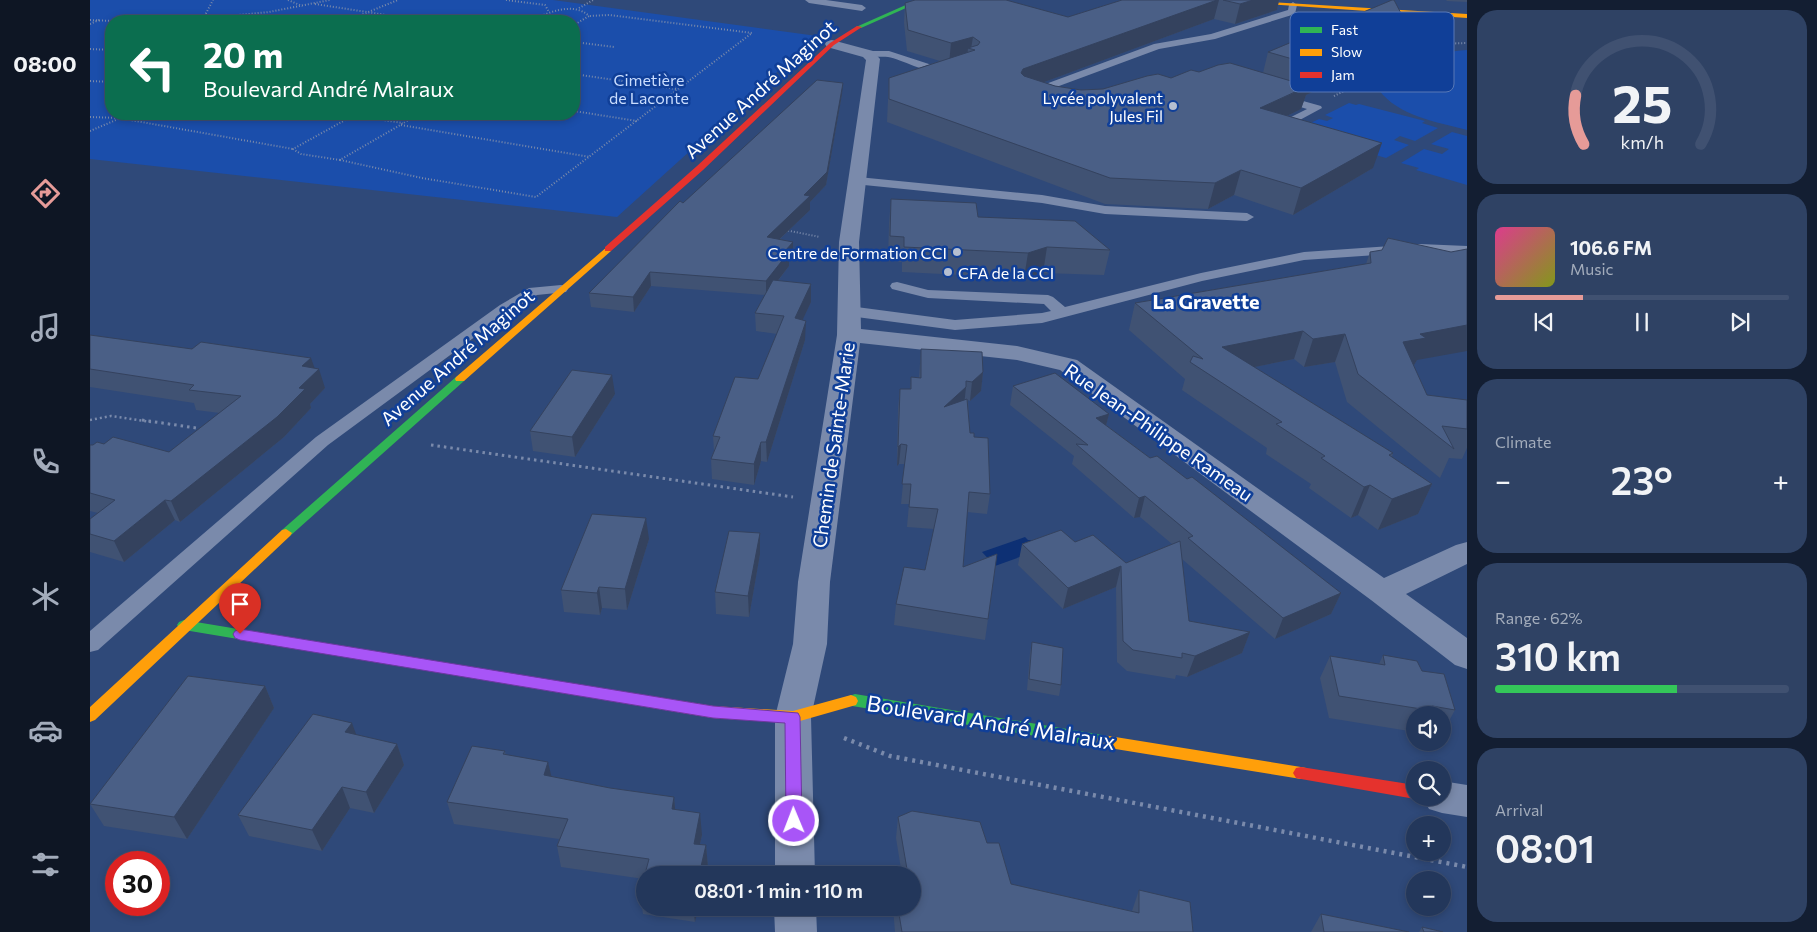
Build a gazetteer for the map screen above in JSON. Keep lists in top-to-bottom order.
{
  "streets": {
    "street": [
      "Avenue André Maginot",
      "Rue Jean-Philippe Rameau",
      "Chemin de Sainte-Marie",
      "Boulevard André Malraux"
    ]
  },
  "crossings": [
    ["Avenue André Maginot", "Boulevard André Malraux"],
    ["Rue Jean-Philippe Rameau", "Chemin de Sainte-Marie"],
    ["Chemin de Sainte-Marie", "Boulevard André Malraux"]
  ],
  "districts": ["La Gravette"],
  "parks": ["Cimetière de Laconte"],
  "places": ["Lycée polyvalent Jules Fil", "Centre de Formation CCI", "CFA de la CCI"],
  "legend": ["Fast", "Slow", "Jam"],
  "page": {
    "tabs": "08:00",
    "turn": ["20 m", "Boulevard André Malraux"],
    "song": ["106.6 FM", "Music"],
    "tile": [
      "Climate",
      ["Range · 62%", "310 km"],
      ["Arrival", "08:01"]
    ],
    "heat": ["−", "23°", "+"],
    "map_buttons": ["+", "−"],
    "limit": "30",
    "trip": "08:01 · 1 min · 110 m",
    "gauge": ["25", "km/h"]
  }
}
